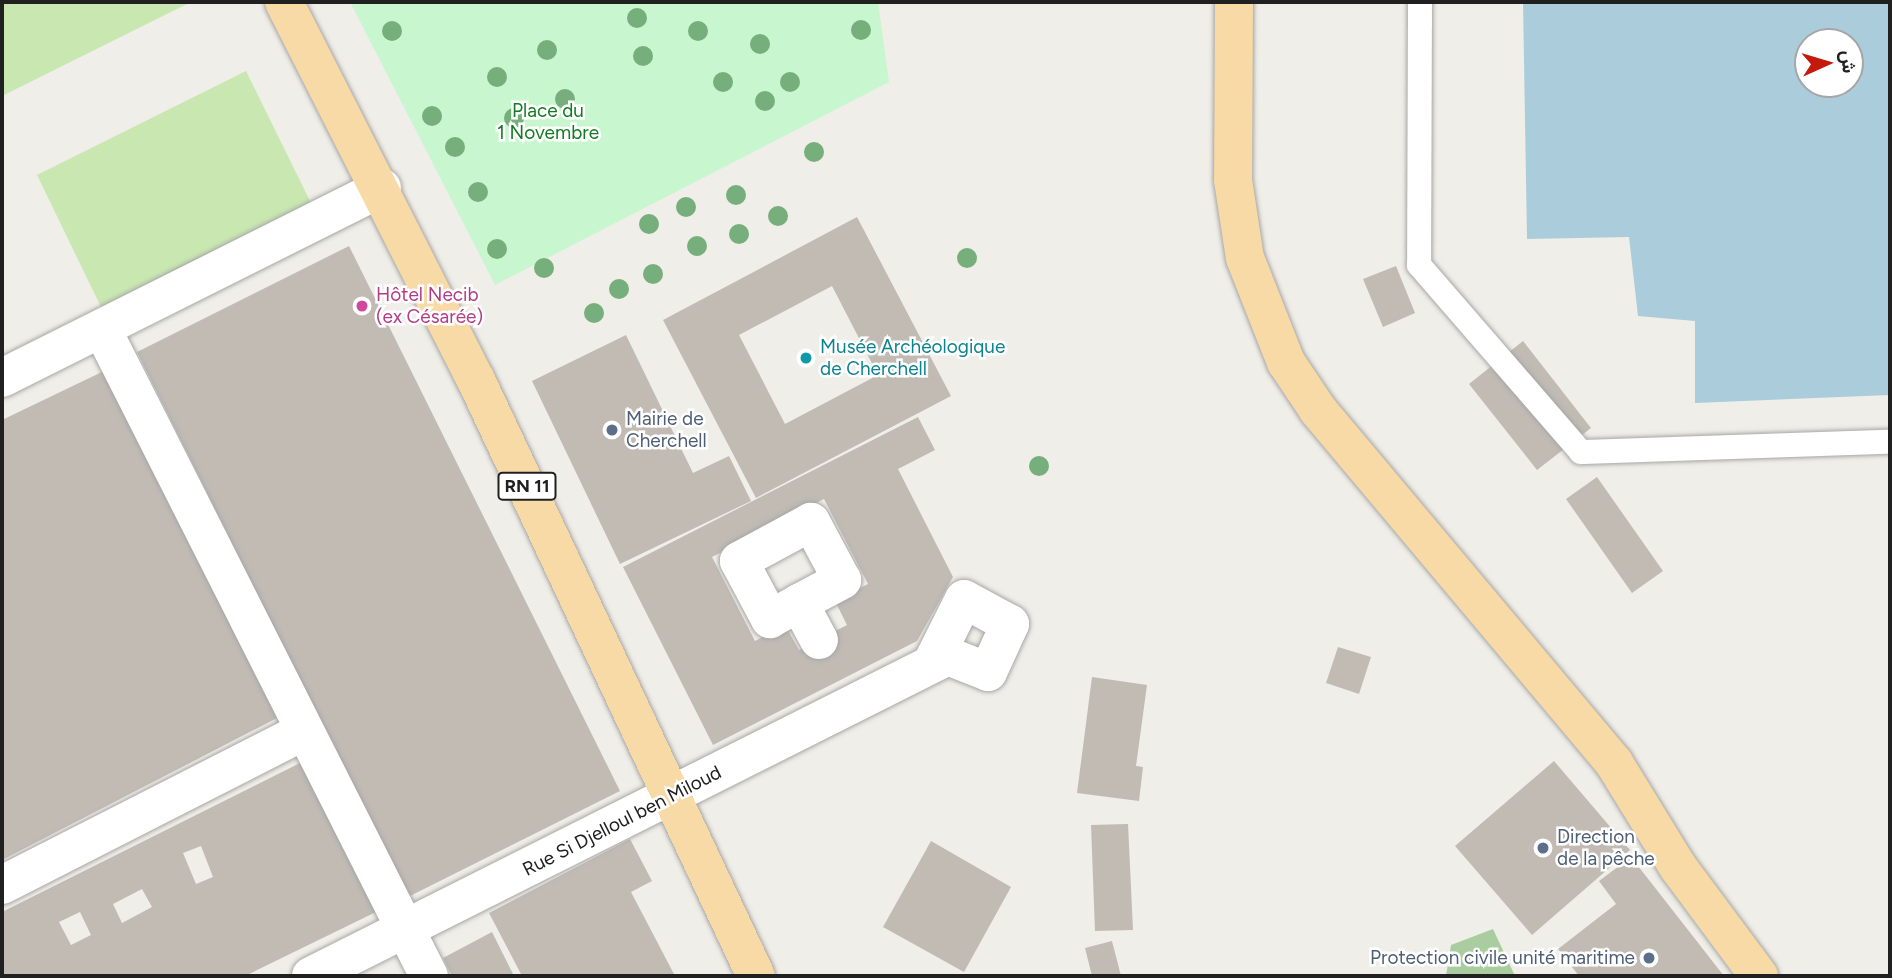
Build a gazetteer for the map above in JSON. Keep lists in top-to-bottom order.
{
  "streets": {
    "main road": ["RN 11"],
    "street": ["Rue Si Djelloul ben Miloud"]
  },
  "crossings": [
    ["RN 11", "Rue Si Djelloul ben Miloud"]
  ],
  "parks": ["Place du 1 Novembre"],
  "places": [
    "Hôtel Necib (ex Césarée)",
    "Musée Archéologique de Cherchell",
    "Mairie de Cherchell",
    "Direction de la pêche",
    "Protection civile unité maritime"
  ],
  "north": "right"
}
